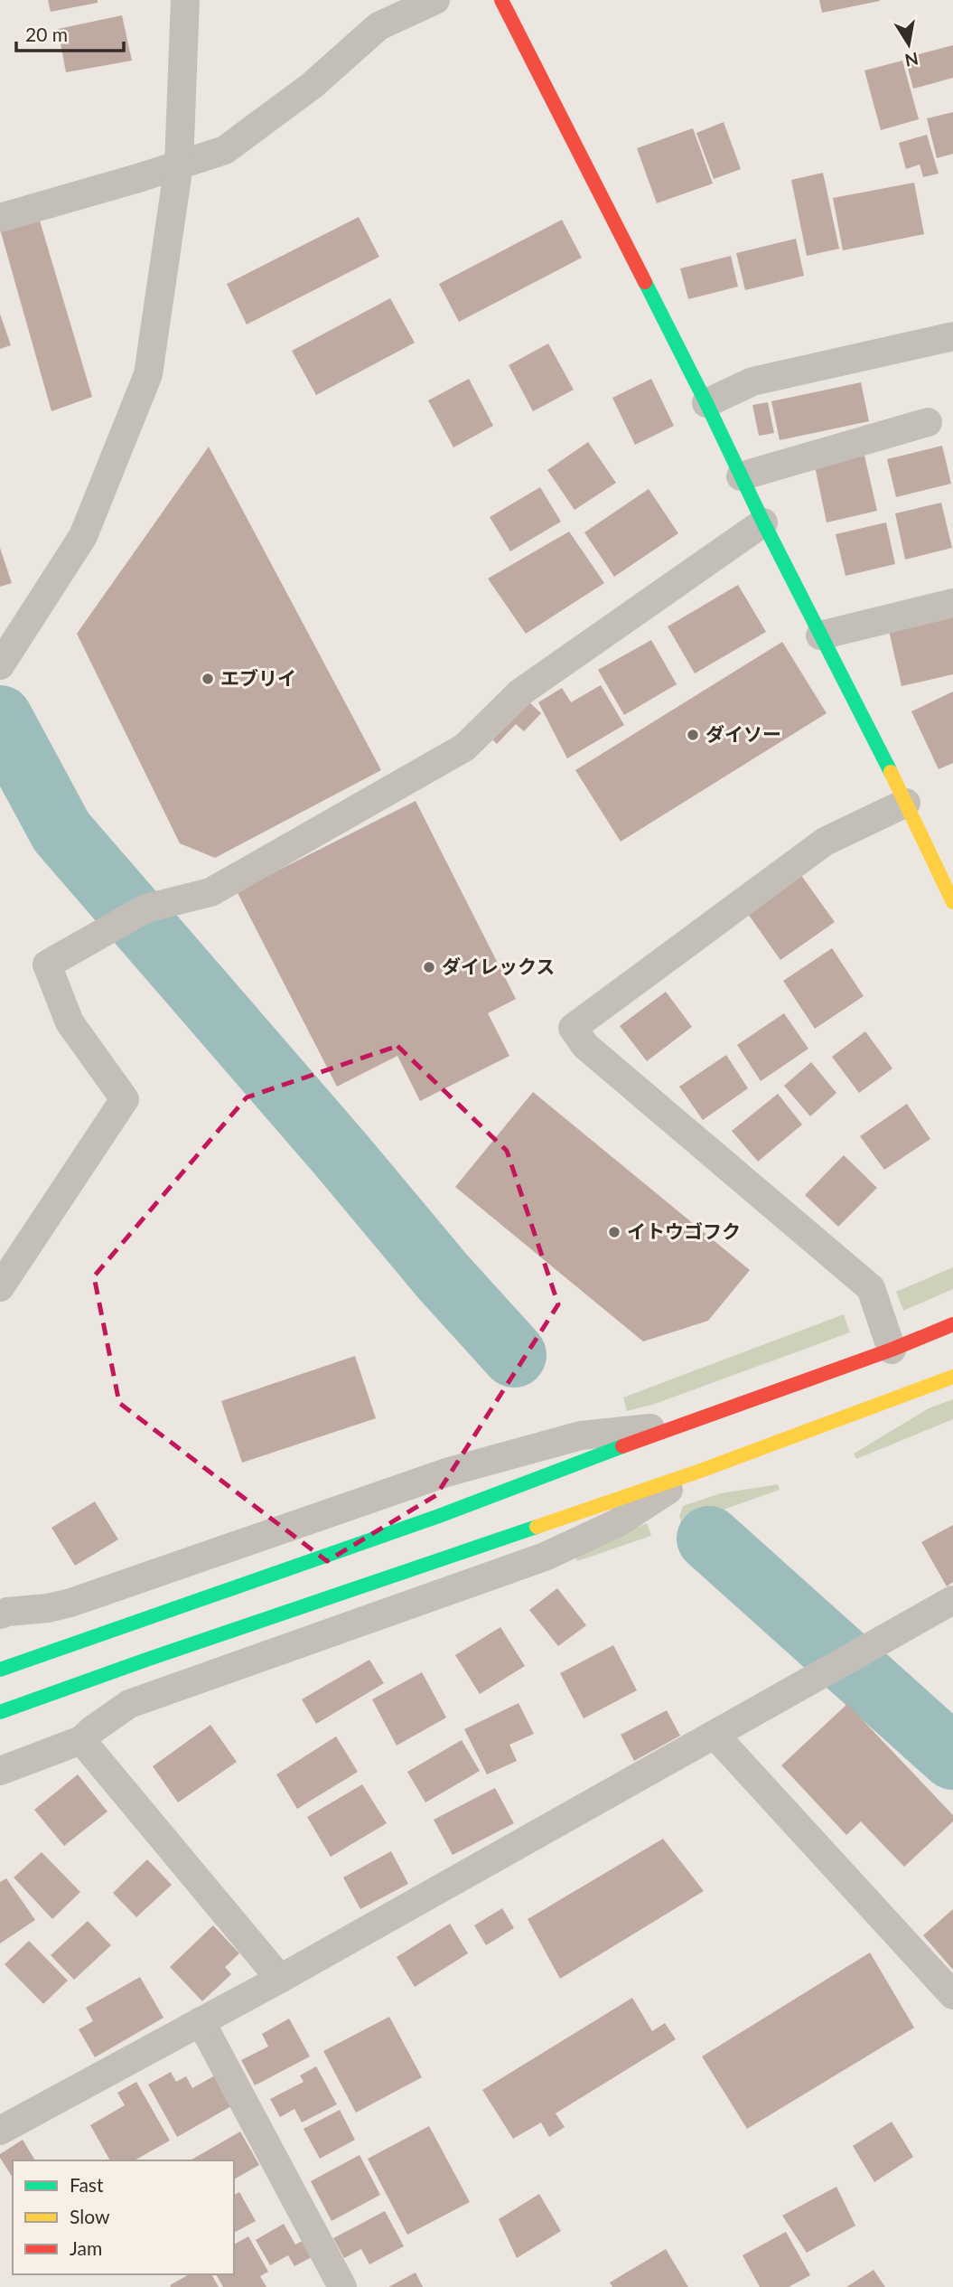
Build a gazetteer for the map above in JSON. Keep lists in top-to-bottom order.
{
  "places": [
    "エブリイ",
    "ダイソー",
    "ダイレックス",
    "イトウゴフク"
  ],
  "legend": ["Fast", "Slow", "Jam"],
  "scale_bar": "20 m",
  "north": "bottom"
}
